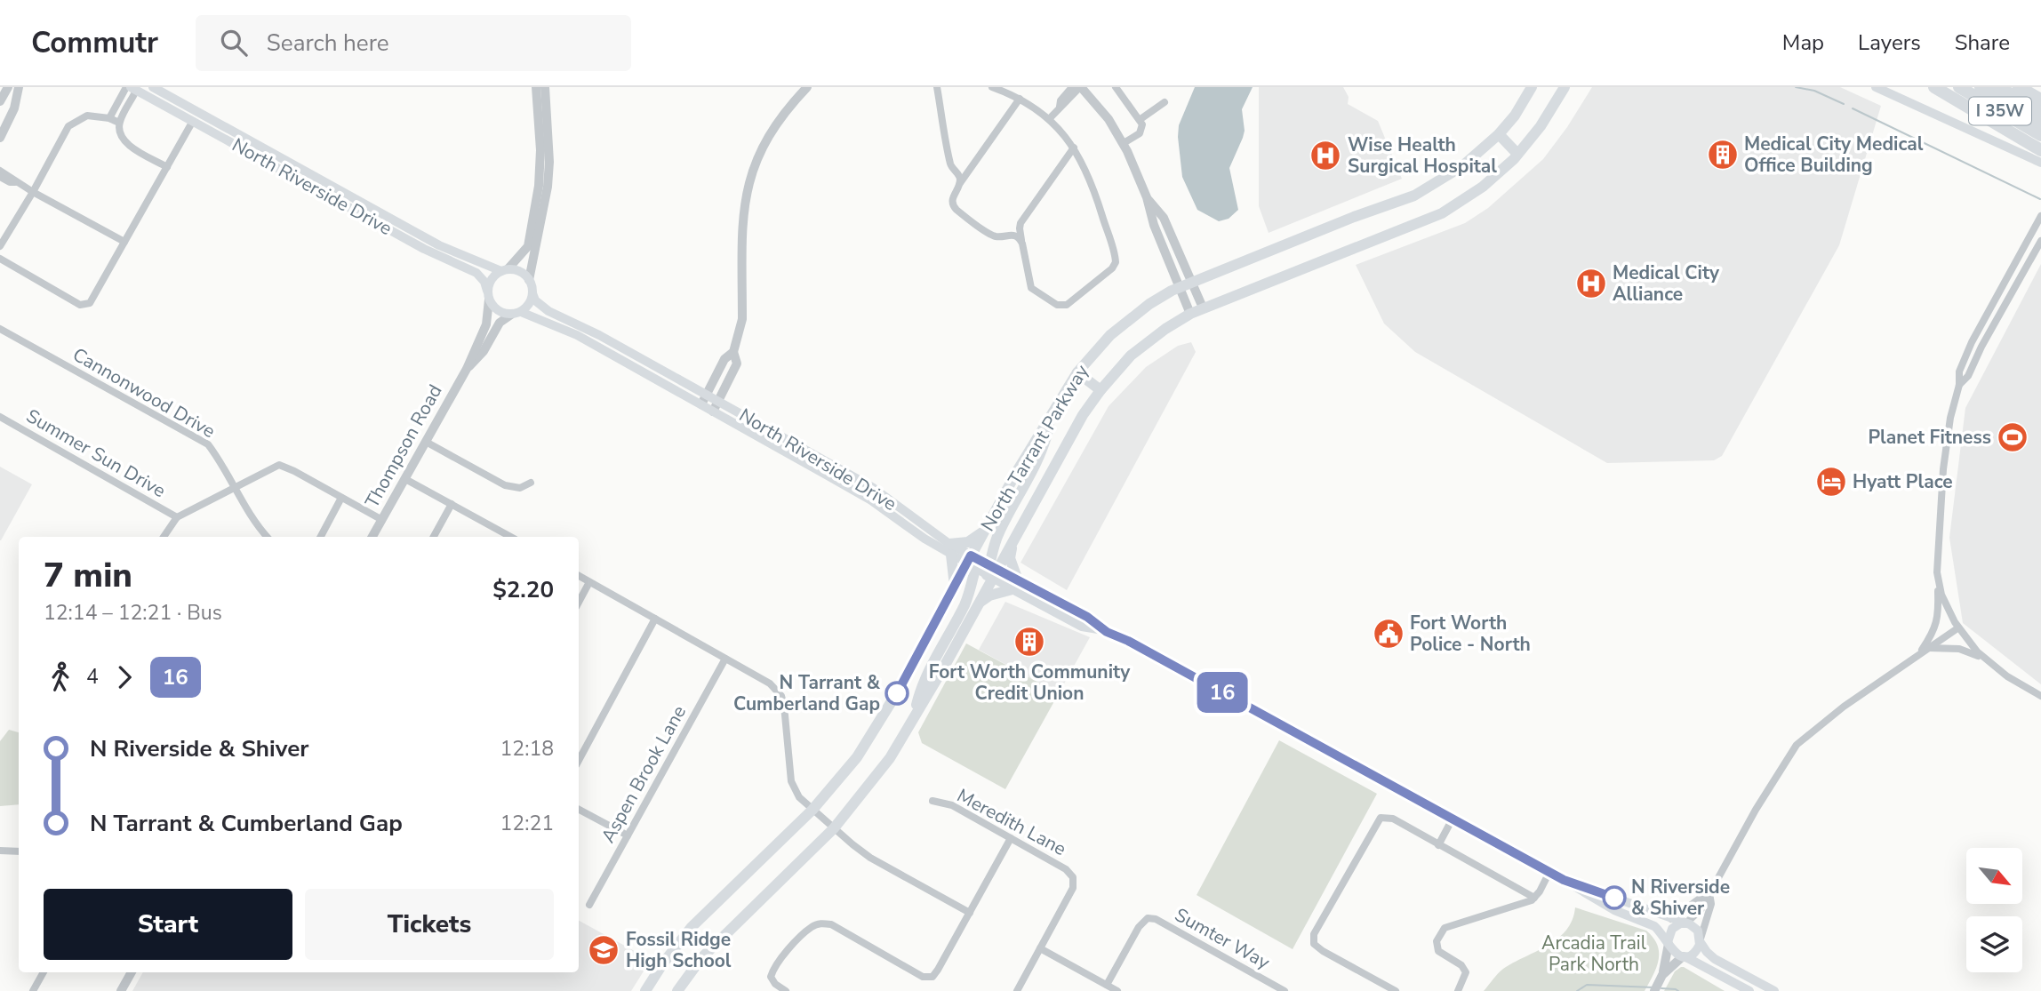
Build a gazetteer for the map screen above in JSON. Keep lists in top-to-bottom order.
{
  "streets": {
    "highway": ["I 35W"],
    "main road": ["North Riverside Drive", "North Tarrant Parkway"],
    "street": [
      "Cannonwood Drive",
      "Thompson Road",
      "Summer Sun Drive",
      "Aspen Brook Lane",
      "Meredith Lane",
      "Sumter Way"
    ]
  },
  "crossings": [
    ["North Riverside Drive", "Thompson Road"],
    ["North Riverside Drive", "North Tarrant Parkway"]
  ],
  "parks": ["Arcadia Trail Park North"],
  "places": {
    "building": ["Medical City Medical Office Building", "Fort Worth Community Credit Union"],
    "hospital": ["Wise Health Surgical Hospital", "Medical City Alliance"],
    "sports": ["Planet Fitness"],
    "hotel": ["Hyatt Place"],
    "public building": ["Fort Worth Police - North"],
    "other": ["N Tarrant & Cumberland Gap", "N Riverside & Shiver"],
    "school or university": ["Fossil Ridge High School"]
  },
  "lines": ["bus line 16"],
  "north": "bottom right",
  "page": {
    "header": "Commutr",
    "search": "Search here",
    "nav": ["Map", "Layers", "Share"],
    "on_map": "16",
    "heading": ["7 min", "12:14 – 12:21 · Bus", "$2.20"],
    "legs": ["4", "16"],
    "list": [
      {
        "name": "N Riverside & Shiver",
        "value": "12:18"
      },
      {
        "name": "N Tarrant & Cumberland Gap",
        "value": "12:21"
      }
    ],
    "buttons": ["Start", "Tickets"]
  }
}
